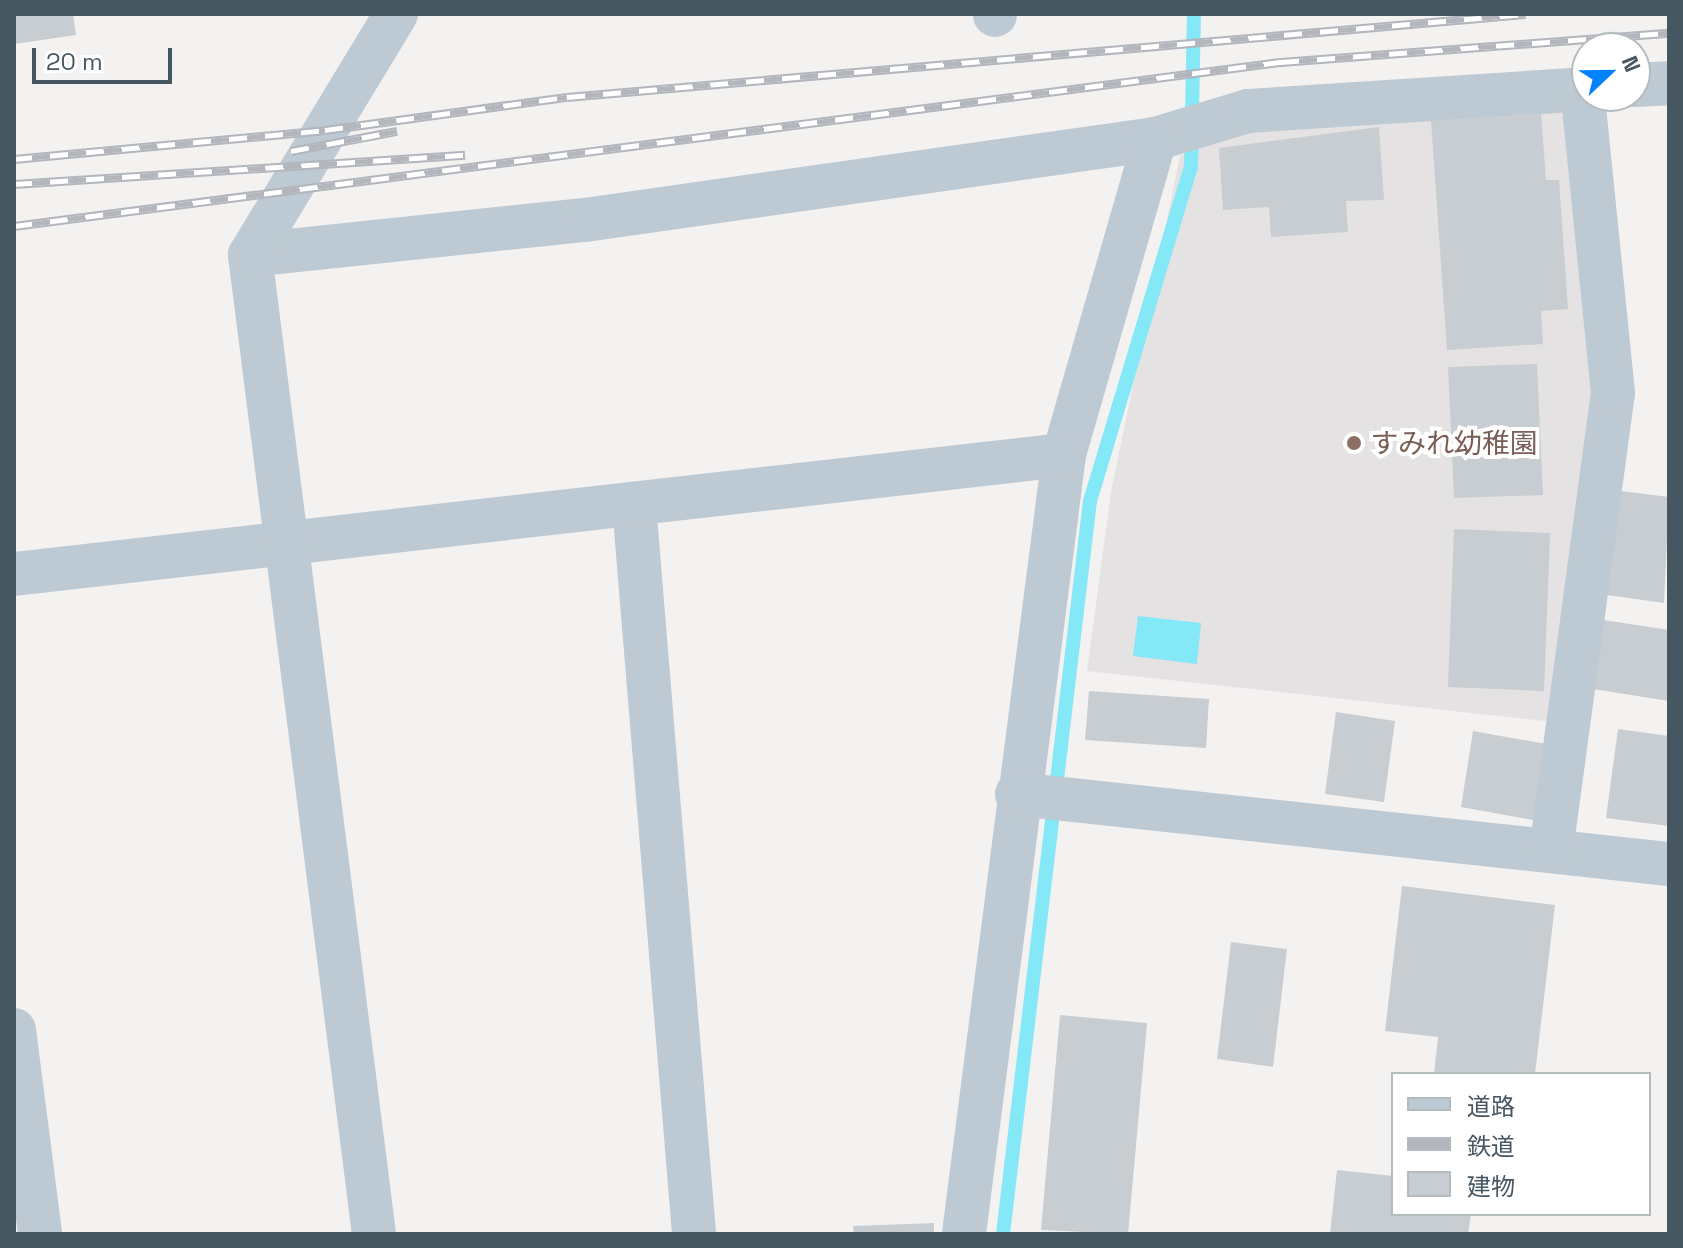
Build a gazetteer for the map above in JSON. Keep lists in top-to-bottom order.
{
  "places": ["すみれ幼稚園"],
  "legend": ["道路", "鉄道", "建物"],
  "scale_bar": "20 m",
  "north": "right"
}
